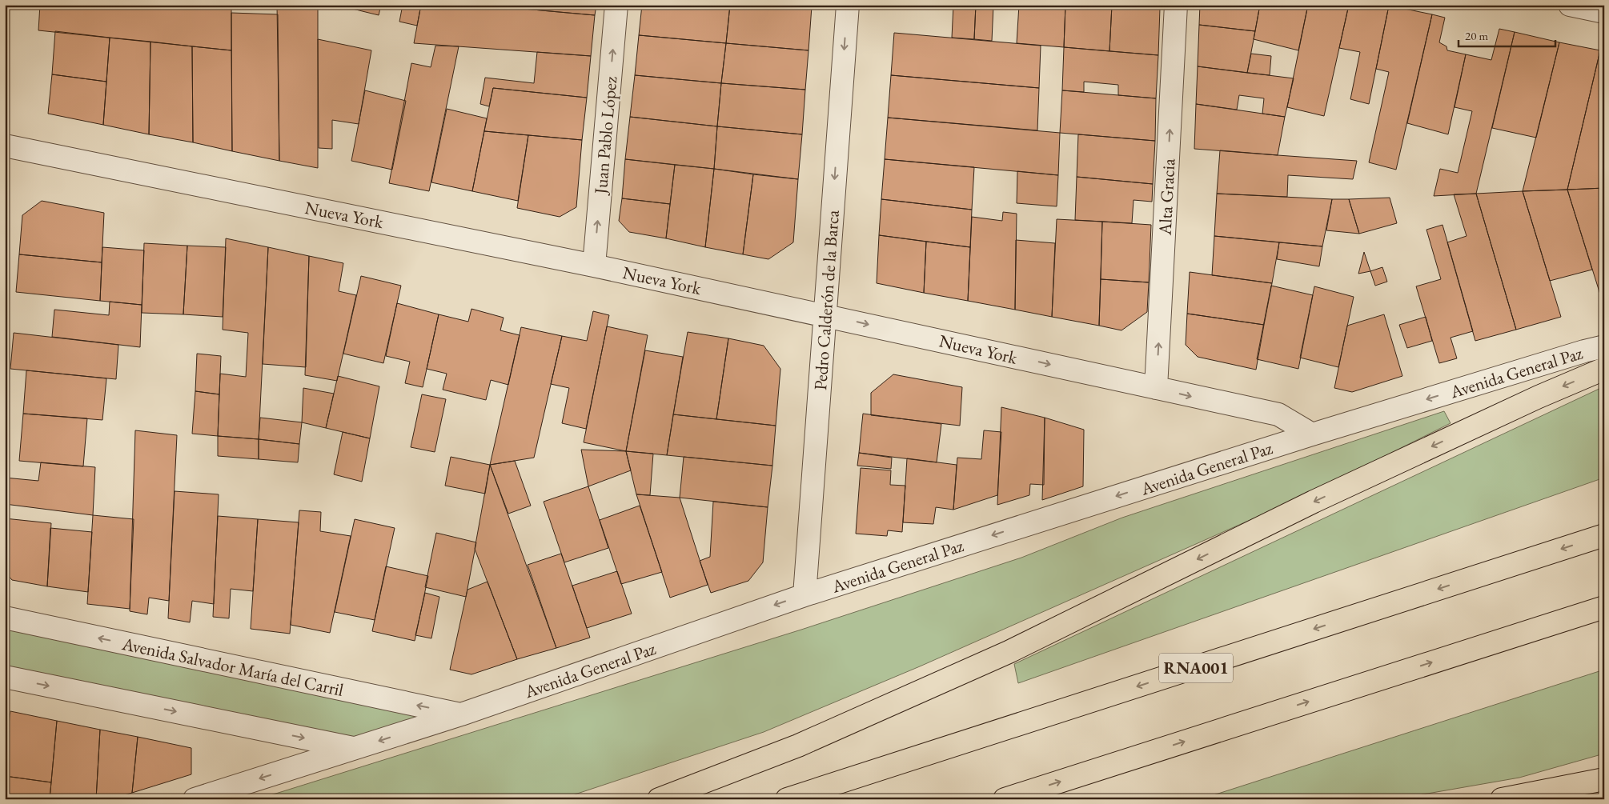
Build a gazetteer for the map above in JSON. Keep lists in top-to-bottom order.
{
  "streets": {
    "highway": ["RNA001"],
    "street": [
      "Juan Pablo López",
      "Alta Gracia",
      "Nueva York",
      "Pedro Calderón de la Barca",
      "Avenida General Paz",
      "Avenida Salvador María del Carril"
    ]
  },
  "crossings": [
    ["Juan Pablo López", "Nueva York"],
    ["Alta Gracia", "Nueva York"],
    ["Nueva York", "Pedro Calderón de la Barca"],
    ["Nueva York", "Avenida General Paz"],
    ["Pedro Calderón de la Barca", "Avenida General Paz"],
    ["Avenida General Paz", "Avenida Salvador María del Carril"]
  ],
  "one_way": [
    "Juan Pablo López",
    "Alta Gracia",
    "Nueva York",
    "Pedro Calderón de la Barca",
    "Avenida General Paz"
  ],
  "scale_bar": "20 m"
}
